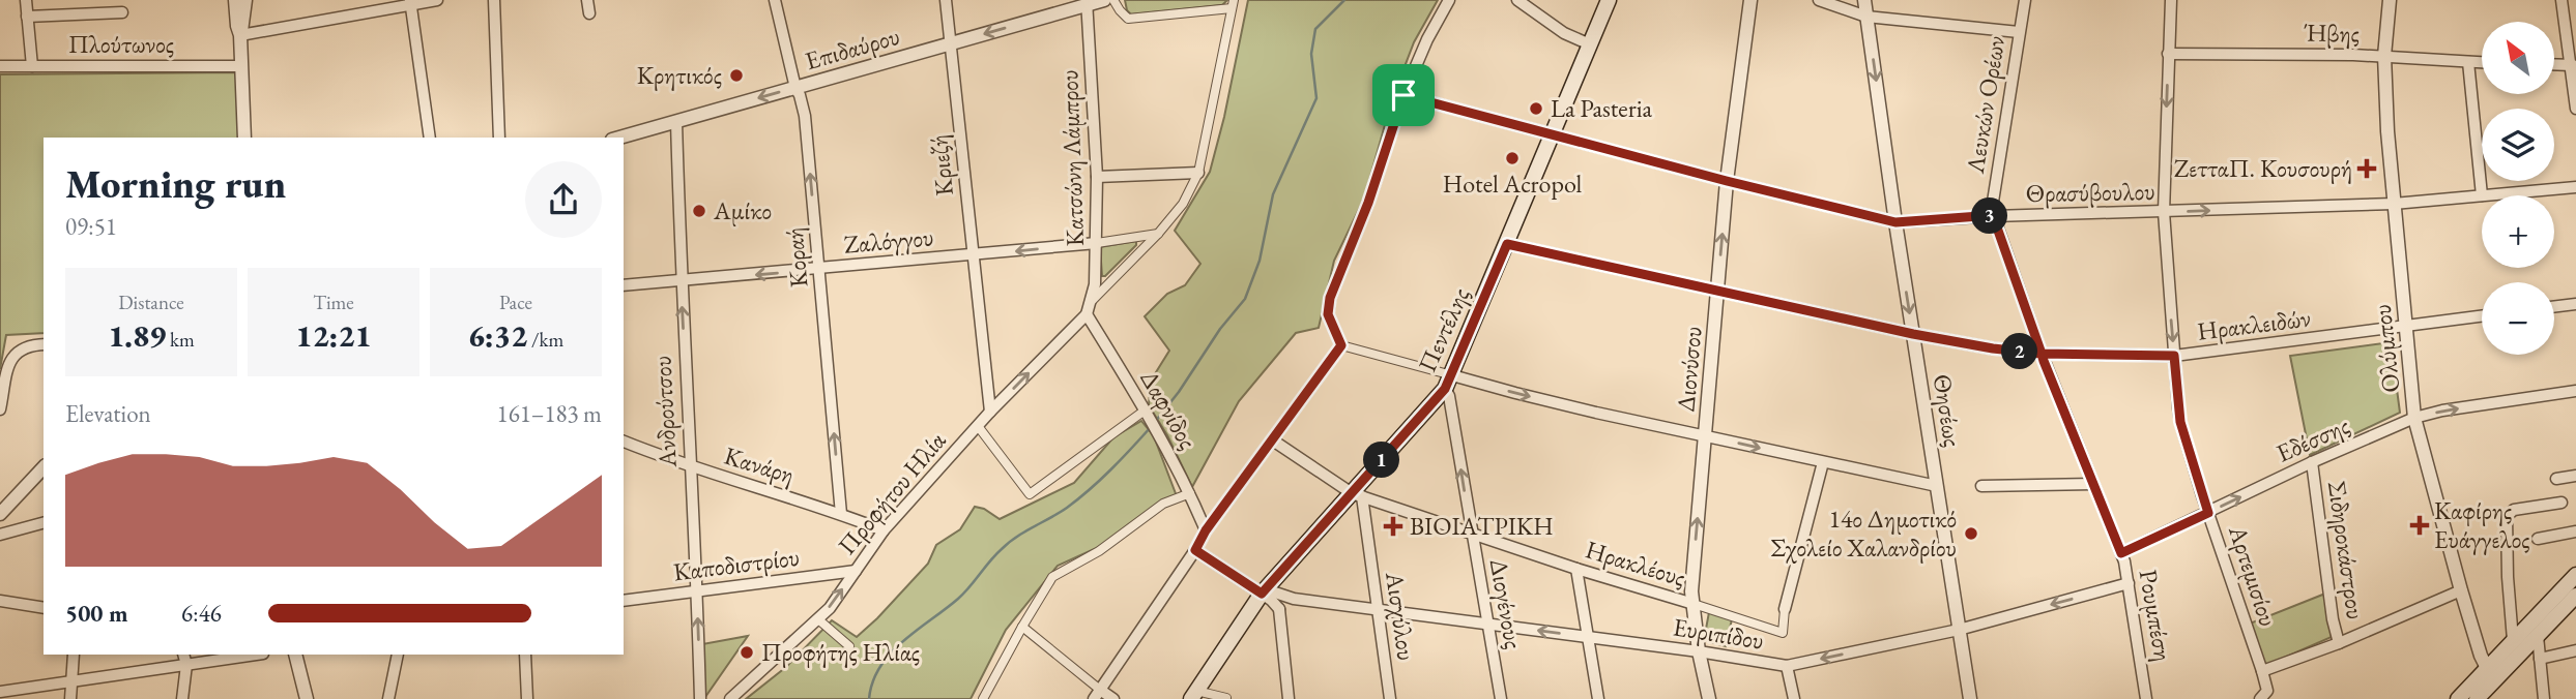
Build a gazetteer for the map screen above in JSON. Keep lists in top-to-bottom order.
{
  "streets": {
    "main road": ["Πεντέλης"],
    "street": [
      "Ήβης",
      "Πλούτωνος",
      "Επιδαύρου",
      "Λευκών Ορέων",
      "Κατσώνη Λάμπρου",
      "Κριεζή",
      "Θρασύβουλου",
      "Ζαλόγγου",
      "Κοραή",
      "Ηρακλειδών",
      "Ολύμπου",
      "Διονύσου",
      "Δαφνίδος",
      "Θησέως",
      "Ανδρούτσου",
      "Εδέσσης",
      "Κανάρη",
      "Προφήτου Ηλία",
      "Σιδηροκάστρου",
      "Ηρακλέους",
      "Καποδιστρίου",
      "Αρτεμισίου",
      "Διογένους",
      "Ρουμπέση",
      "Αισχύλου",
      "Ευριπίδου"
    ]
  },
  "crossings": [
    ["Ήβης", "Ολύμπου"],
    ["Ήβης", "Αρτεμισίου"],
    ["Επιδαύρου", "Κατσώνη Λάμπρου"],
    ["Επιδαύρου", "Κριεζή"],
    ["Επιδαύρου", "Κοραή"],
    ["Επιδαύρου", "Ανδρούτσου"],
    ["Λευκών Ορέων", "Θρασύβουλου"],
    ["Λευκών Ορέων", "Ρουμπέση"],
    ["Κατσώνη Λάμπρου", "Ζαλόγγου"],
    ["Κατσώνη Λάμπρου", "Δαφνίδος"],
    ["Κατσώνη Λάμπρου", "Προφήτου Ηλία"],
    ["Κριεζή", "Ζαλόγγου"],
    ["Κριεζή", "Προφήτου Ηλία"],
    ["Θρασύβουλου", "Πεντέλης"],
    ["Θρασύβουλου", "Ολύμπου"],
    ["Θρασύβουλου", "Διονύσου"],
    ["Θρασύβουλου", "Θησέως"],
    ["Θρασύβουλου", "Αρτεμισίου"],
    ["Θρασύβουλου", "Ρουμπέση"],
    ["Ζαλόγγου", "Κοραή"],
    ["Ζαλόγγου", "Ανδρούτσου"],
    ["Κοραή", "Κανάρη"],
    ["Ηρακλειδών", "Πεντέλης"],
    ["Ηρακλειδών", "Ολύμπου"],
    ["Ηρακλειδών", "Διονύσου"],
    ["Ηρακλειδών", "Θησέως"],
    ["Ηρακλειδών", "Αρτεμισίου"],
    ["Ηρακλειδών", "Ρουμπέση"],
    ["Πεντέλης", "Ηρακλέους"],
    ["Πεντέλης", "Διογένους"],
    ["Πεντέλης", "Αισχύλου"],
    ["Πεντέλης", "Ευριπίδου"],
    ["Ολύμπου", "Εδέσσης"],
    ["Διονύσου", "Ηρακλέους"],
    ["Διονύσου", "Ευριπίδου"],
    ["Δαφνίδος", "Προφήτου Ηλία"],
    ["Θησέως", "Ευριπίδου"],
    ["Ανδρούτσου", "Κανάρη"],
    ["Ανδρούτσου", "Καποδιστρίου"],
    ["Εδέσσης", "Σιδηροκάστρου"],
    ["Εδέσσης", "Αρτεμισίου"],
    ["Εδέσσης", "Ρουμπέση"],
    ["Κανάρη", "Προφήτου Ηλία"],
    ["Προφήτου Ηλία", "Καποδιστρίου"],
    ["Ηρακλέους", "Διογένους"],
    ["Ηρακλέους", "Αισχύλου"],
    ["Διογένους", "Ευριπίδου"],
    ["Ρουμπέση", "Ευριπίδου"],
    ["Αισχύλου", "Ευριπίδου"]
  ],
  "one_way": [
    "Επιδαύρου",
    "Ζαλόγγου",
    "Κοραή",
    "Θησέως",
    "Ανδρούτσου",
    "Εδέσσης",
    "Προφήτου Ηλία",
    "Αρτεμισίου",
    "Διογένους",
    "Ευριπίδου"
  ],
  "places": {
    "other": [
      "Κρητικός",
      "La Pasteria",
      "Hotel Acropol",
      "Αμίκο",
      "14ο Δημοτικό Σχολείο Χαλανδρίου",
      "Προφήτης Ηλίας"
    ],
    "health": ["ΖετταΠ. Κουσουρή", "Καφίρης Ευάγγελος", "ΒΙΟΙΑΤΡΙΚΗ"]
  },
  "north": "top left",
  "page": {
    "map_buttons": ["+", "−"],
    "heading": ["Morning run", "09:51"],
    "pins": ["3", "2", "1"],
    "stats": [
      ["Distance", "1.89 km"],
      ["Time", "12:21"],
      ["Pace", "6:32 /km"]
    ],
    "chart": ["Elevation", "161–183 m"],
    "list": [
      {
        "name": "500 m",
        "note": "6:46"
      }
    ]
  }
}
